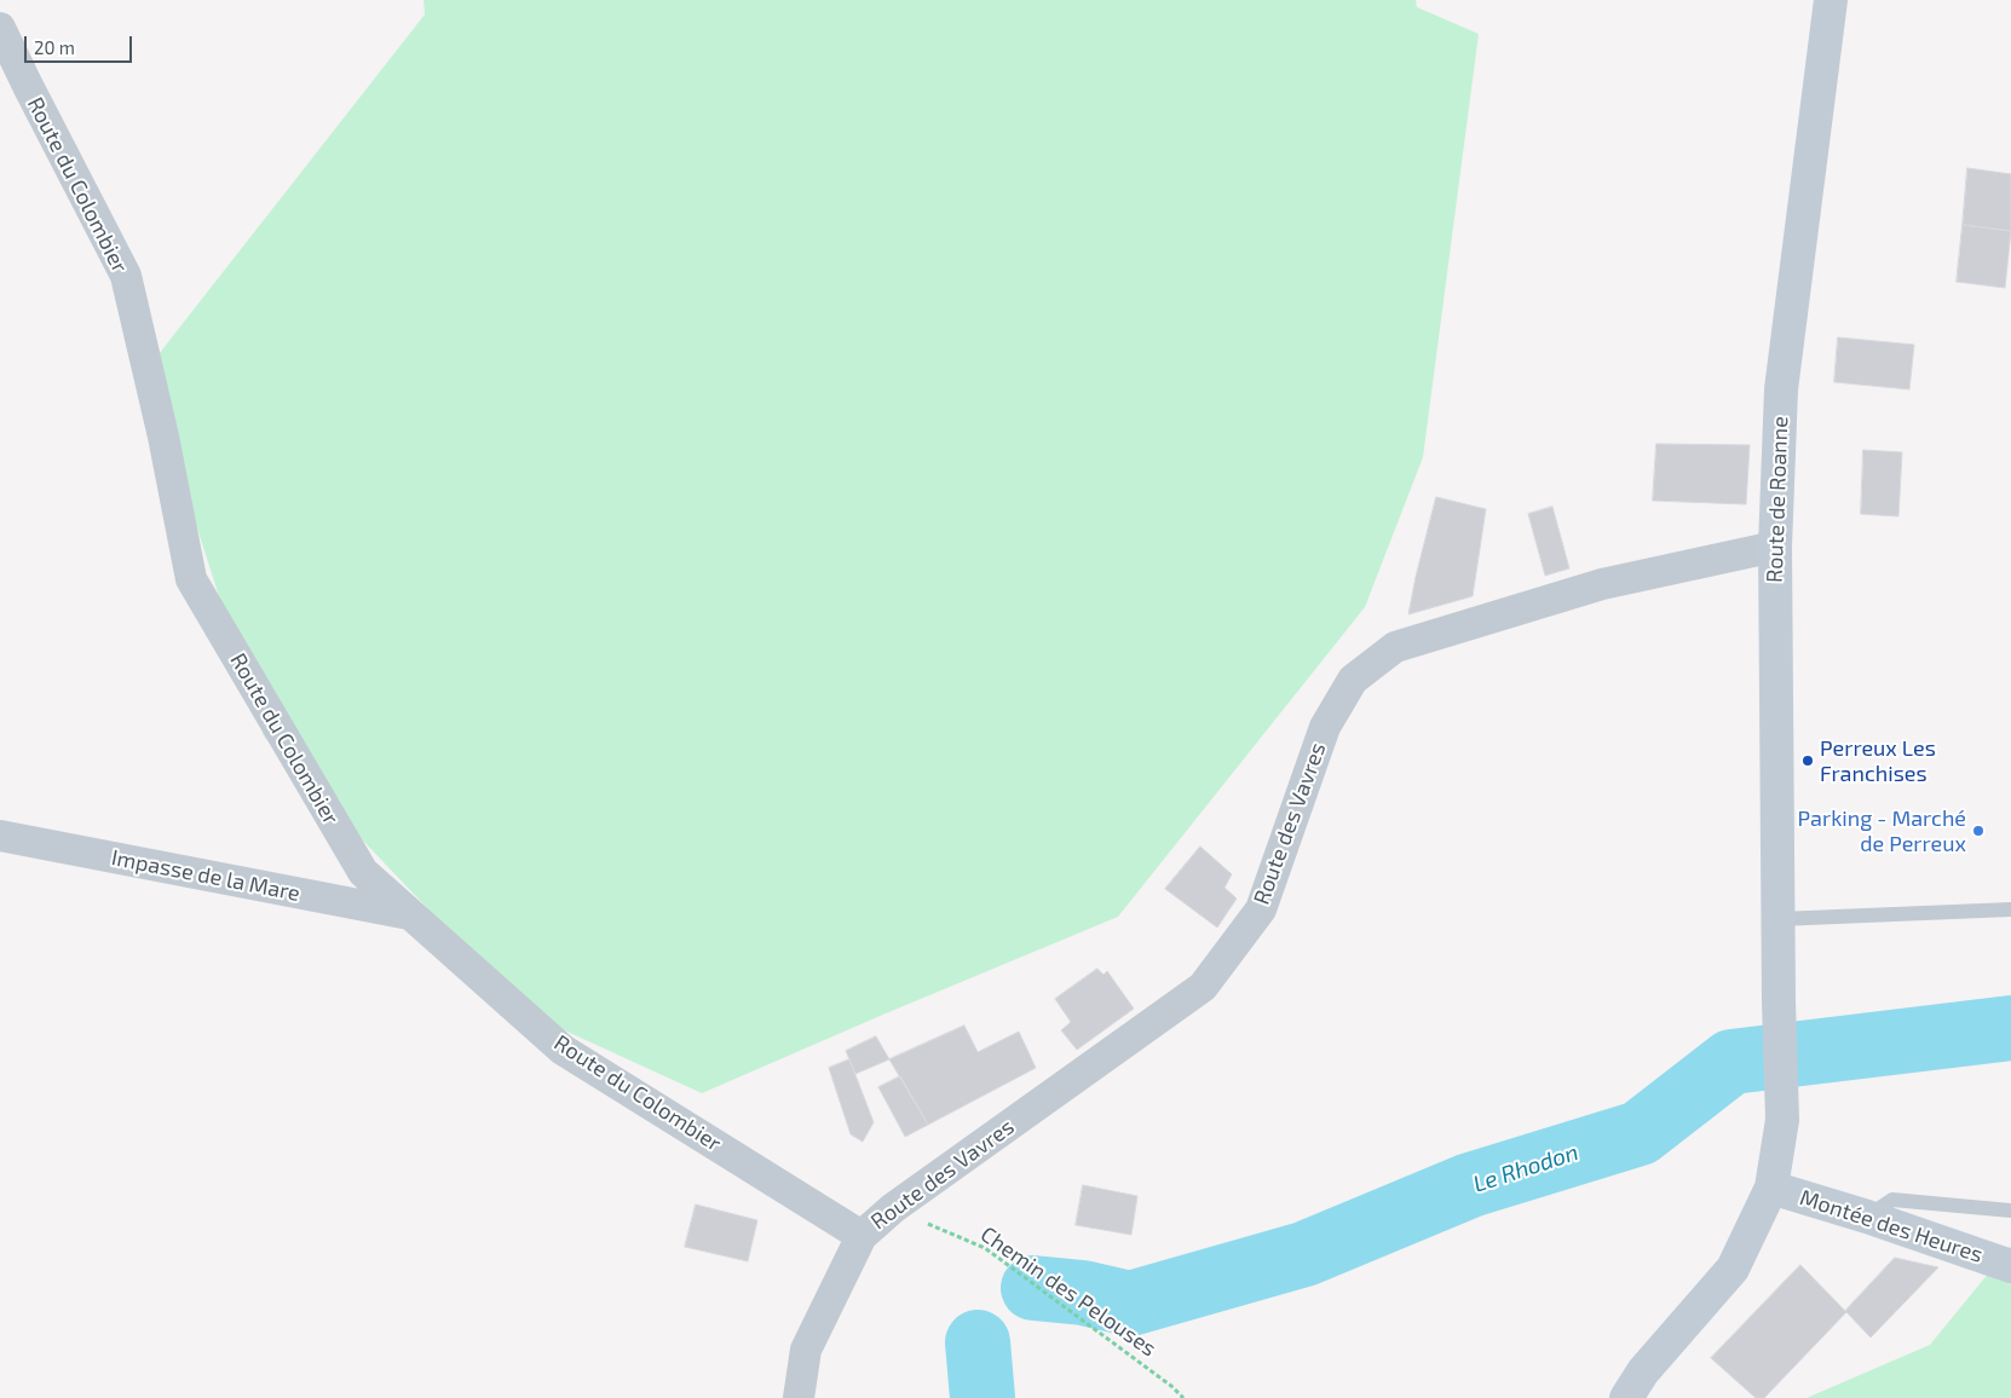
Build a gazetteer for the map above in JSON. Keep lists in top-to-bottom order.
{
  "streets": {
    "main road": ["Route de Roanne", "Montée des Heures"],
    "street": ["Route du Colombier", "Route des Vavres", "Impasse de la Mare"],
    "path": ["Chemin des Pelouses"]
  },
  "crossings": [
    ["Route du Colombier", "Route des Vavres"],
    ["Route du Colombier", "Impasse de la Mare"],
    ["Route de Roanne", "Route des Vavres"],
    ["Route de Roanne", "Montée des Heures"],
    ["Route des Vavres", "Chemin des Pelouses"]
  ],
  "water": ["Le Rhodon"],
  "places": ["Perreux Les Franchises", "Parking - Marché de Perreux"],
  "scale_bar": "20 m"
}
